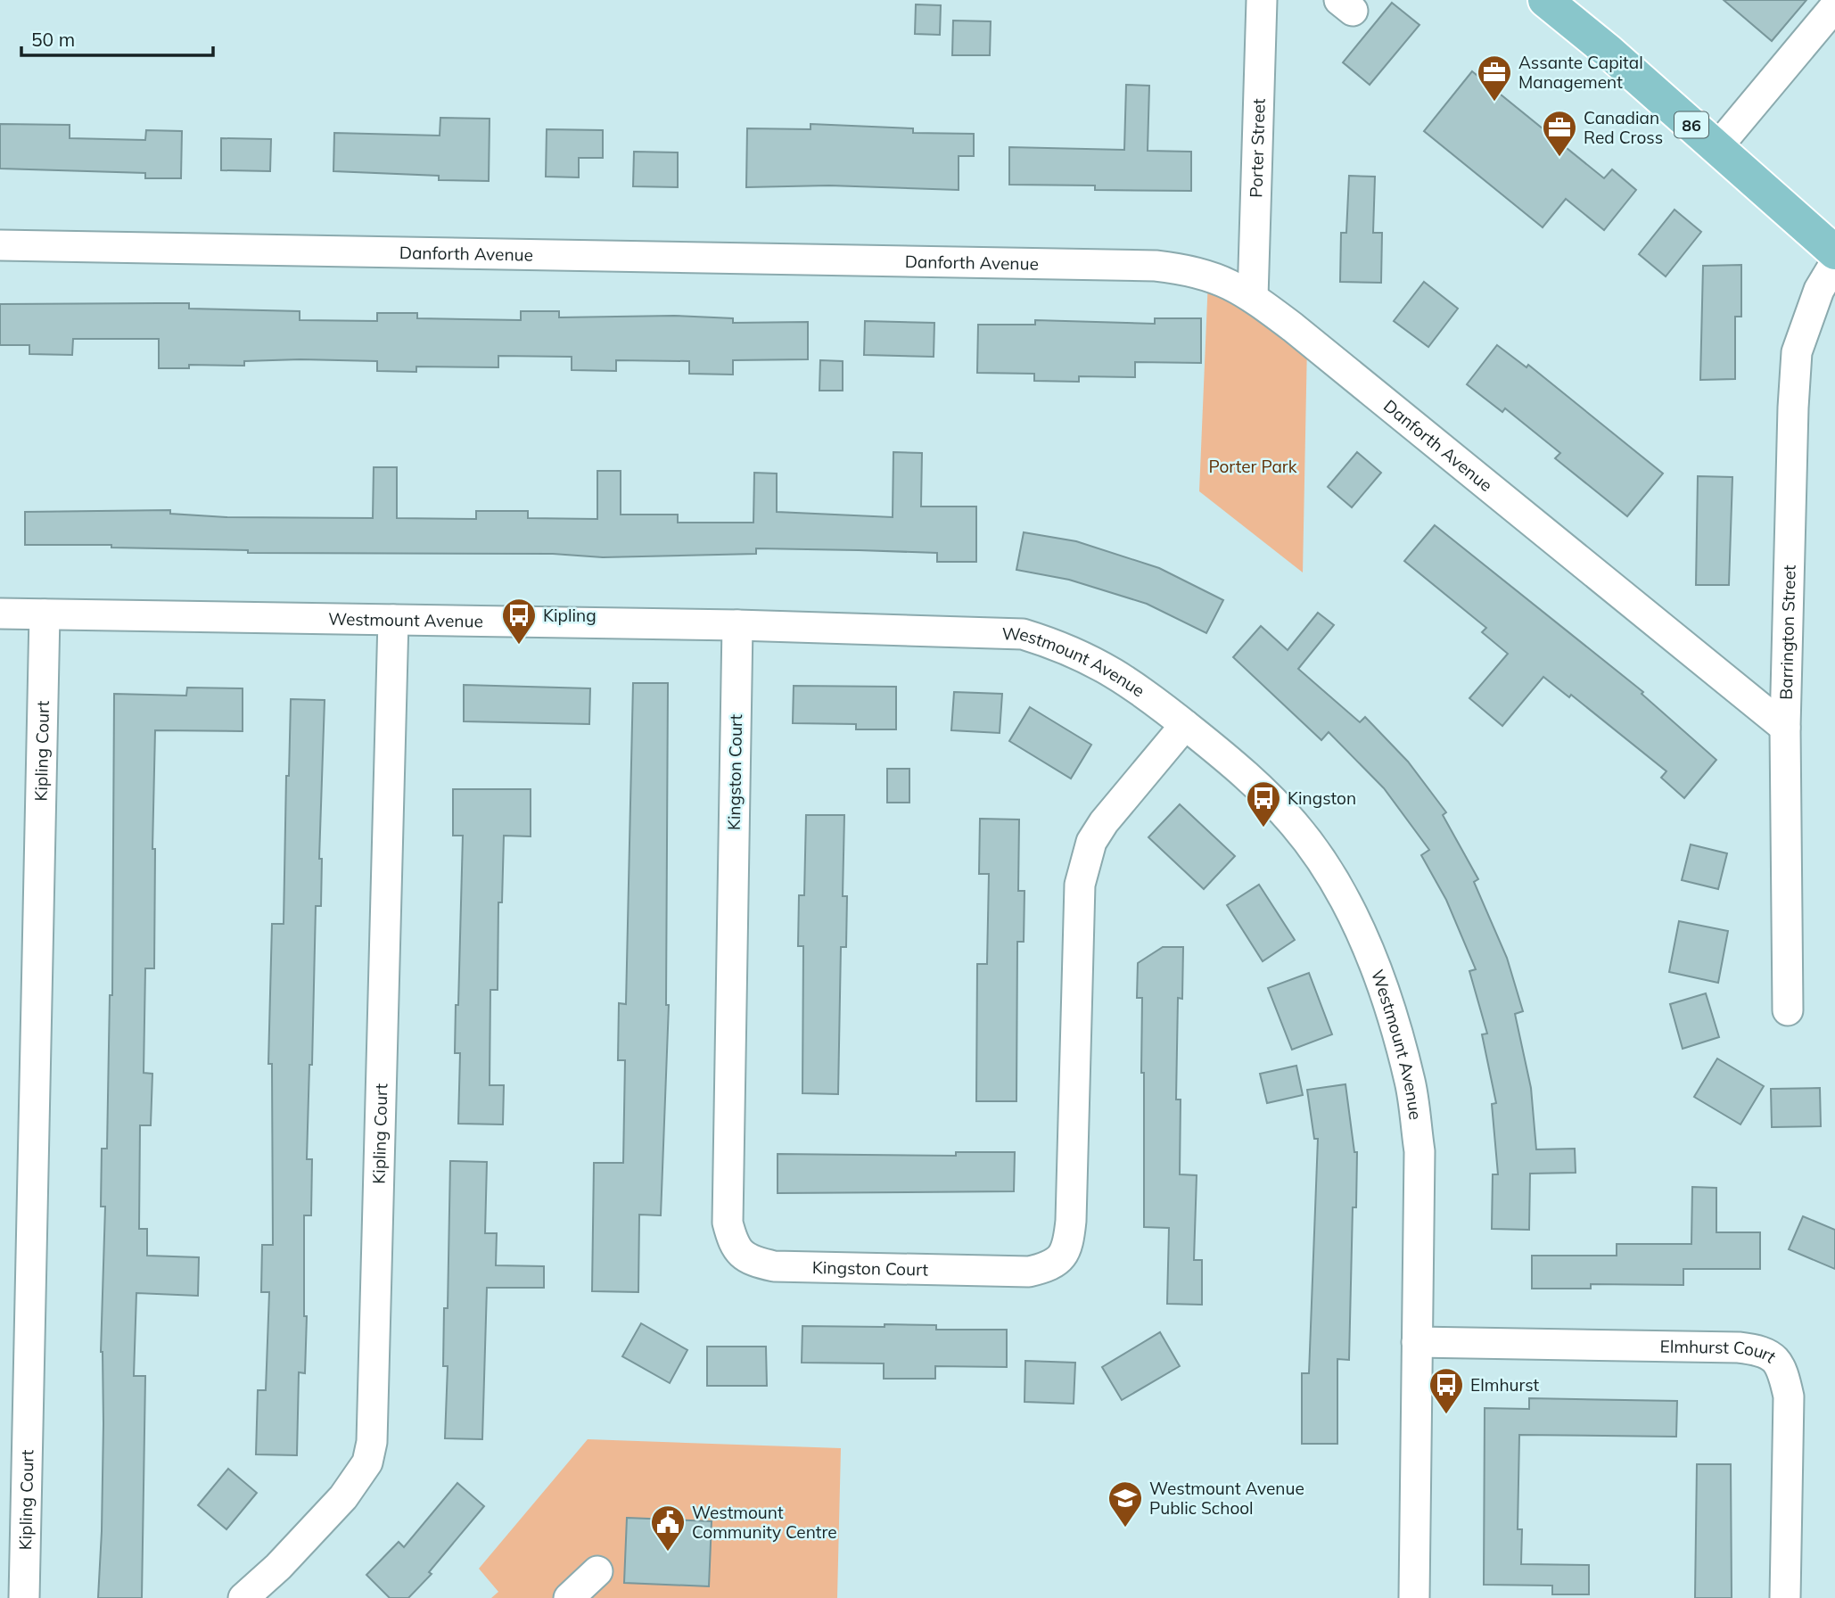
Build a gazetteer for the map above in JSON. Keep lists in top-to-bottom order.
{
  "streets": {
    "main road": ["86"],
    "street": [
      "Porter Street",
      "Danforth Avenue",
      "Westmount Avenue",
      "Barrington Street",
      "Kipling Court",
      "Kingston Court",
      "Elmhurst Court"
    ]
  },
  "crossings": [
    ["Porter Street", "Danforth Avenue"],
    ["Danforth Avenue", "Barrington Street"],
    ["Westmount Avenue", "Kipling Court"],
    ["Westmount Avenue", "Kingston Court"],
    ["Westmount Avenue", "Elmhurst Court"]
  ],
  "parks": ["Porter Park"],
  "places": {
    "office": ["Assante Capital Management", "Canadian Red Cross"],
    "bus stop": ["Kipling", "Kingston", "Elmhurst"],
    "school or university": ["Westmount Avenue Public School"],
    "public building": ["Westmount Community Centre"]
  },
  "scale_bar": "50 m"
}
